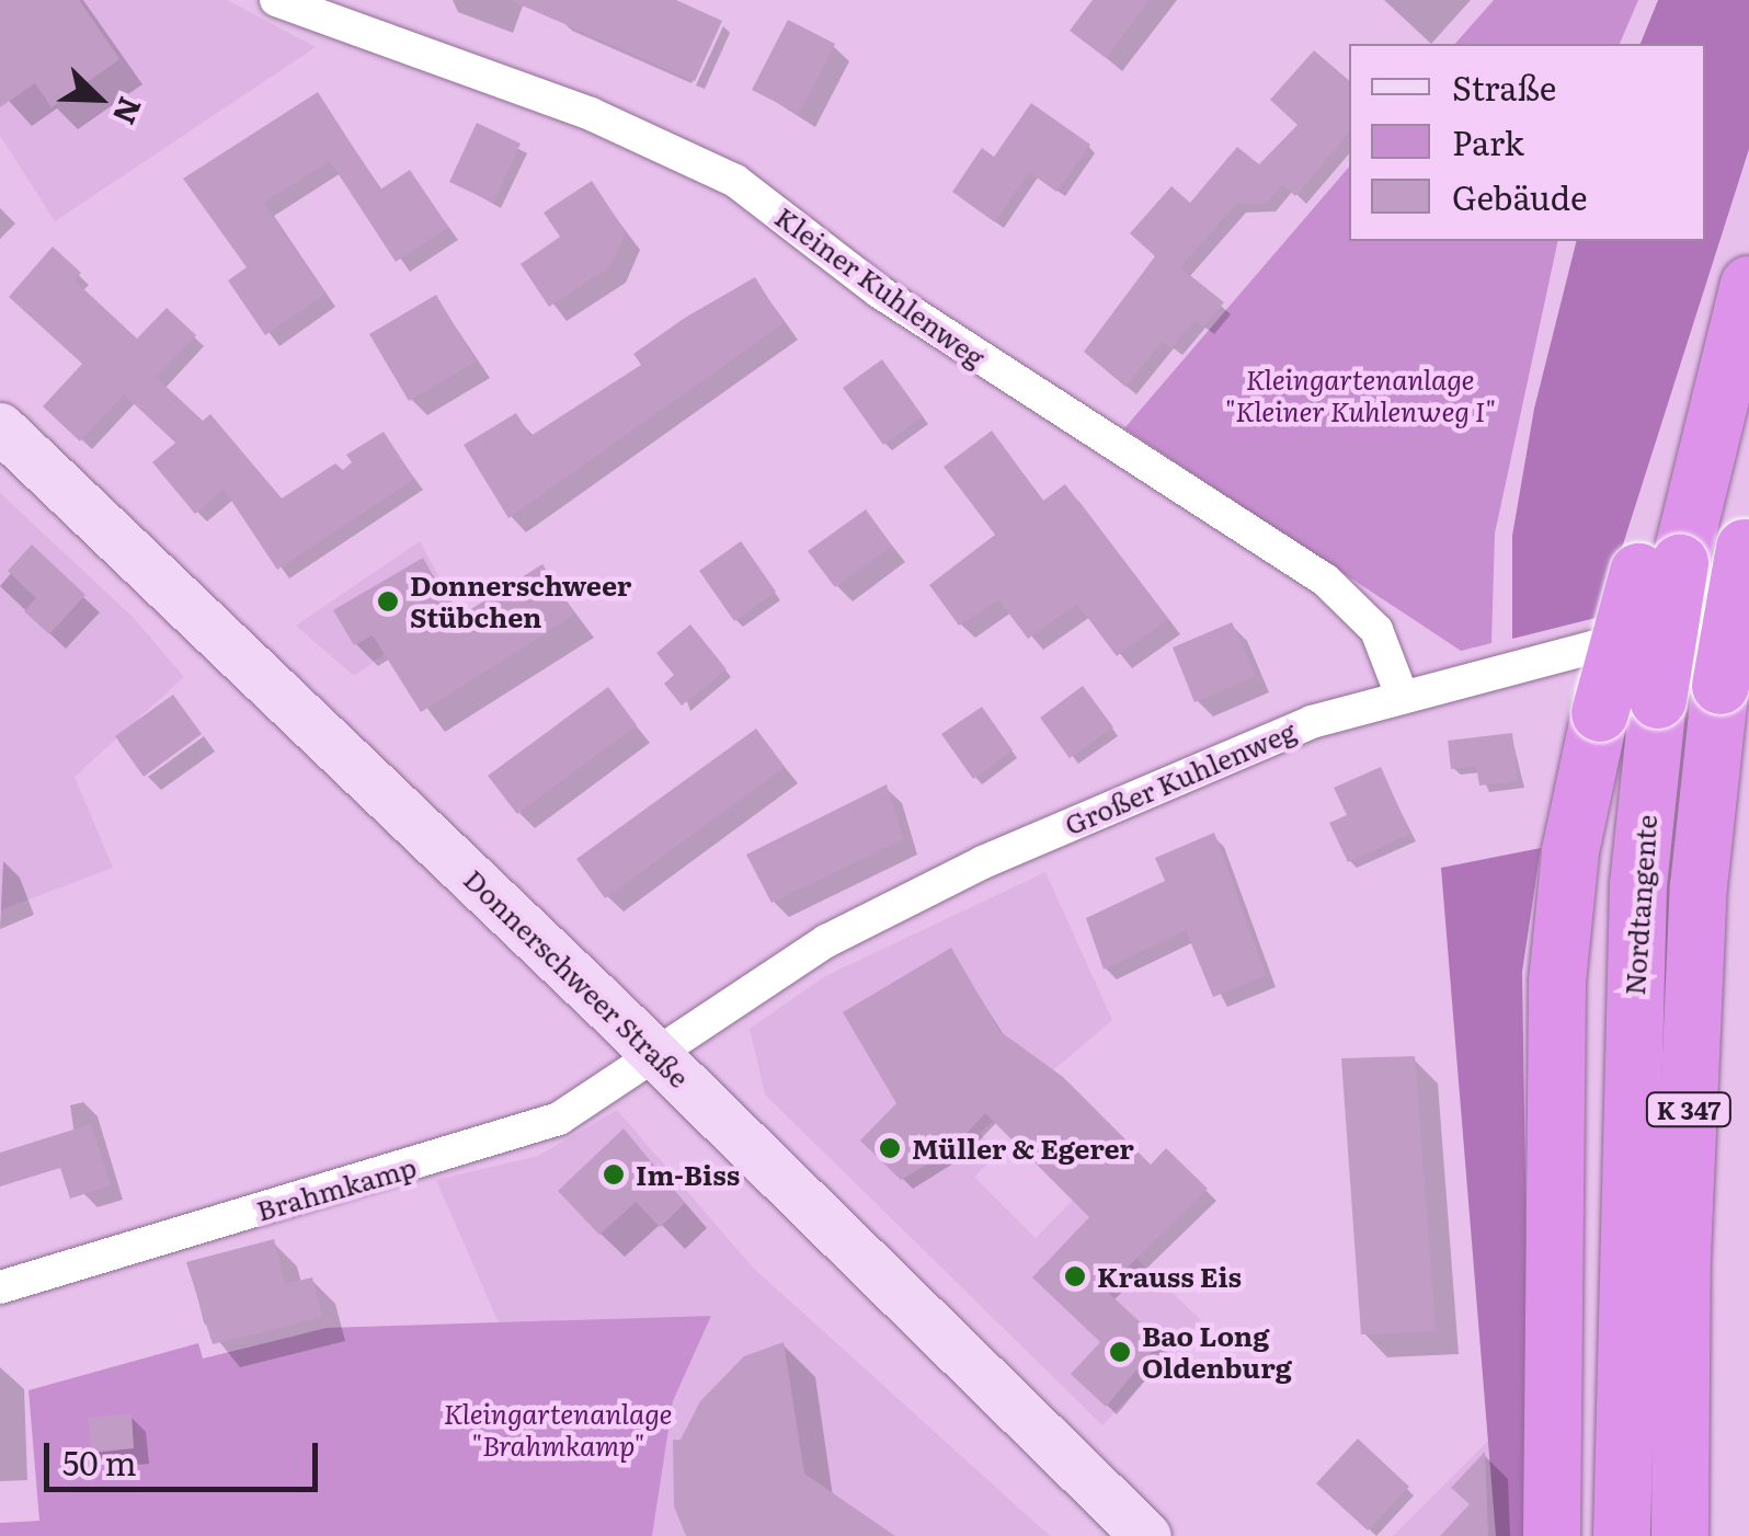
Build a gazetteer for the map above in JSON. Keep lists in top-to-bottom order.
{
  "streets": {
    "highway": ["Nordtangente", "K 347"],
    "main road": ["Donnerschweer Straße"],
    "street": ["Kleiner Kuhlenweg", "Großer Kuhlenweg", "Brahmkamp"]
  },
  "crossings": [
    ["Kleiner Kuhlenweg", "Großer Kuhlenweg"],
    ["Großer Kuhlenweg", "Donnerschweer Straße"],
    ["Großer Kuhlenweg", "Brahmkamp"],
    ["Nordtangente", "K 347"],
    ["Donnerschweer Straße", "Brahmkamp"]
  ],
  "parks": ["Kleingartenanlage \"Kleiner Kuhlenweg I\"", "Kleingartenanlage \"Brahmkamp\""],
  "places": [
    "Donnerschweer Stübchen",
    "Müller & Egerer",
    "Im-Biss",
    "Krauss Eis",
    "Bao Long Oldenburg"
  ],
  "legend": ["Straße", "Park", "Gebäude"],
  "scale_bar": "50 m",
  "north": "bottom right"
}
